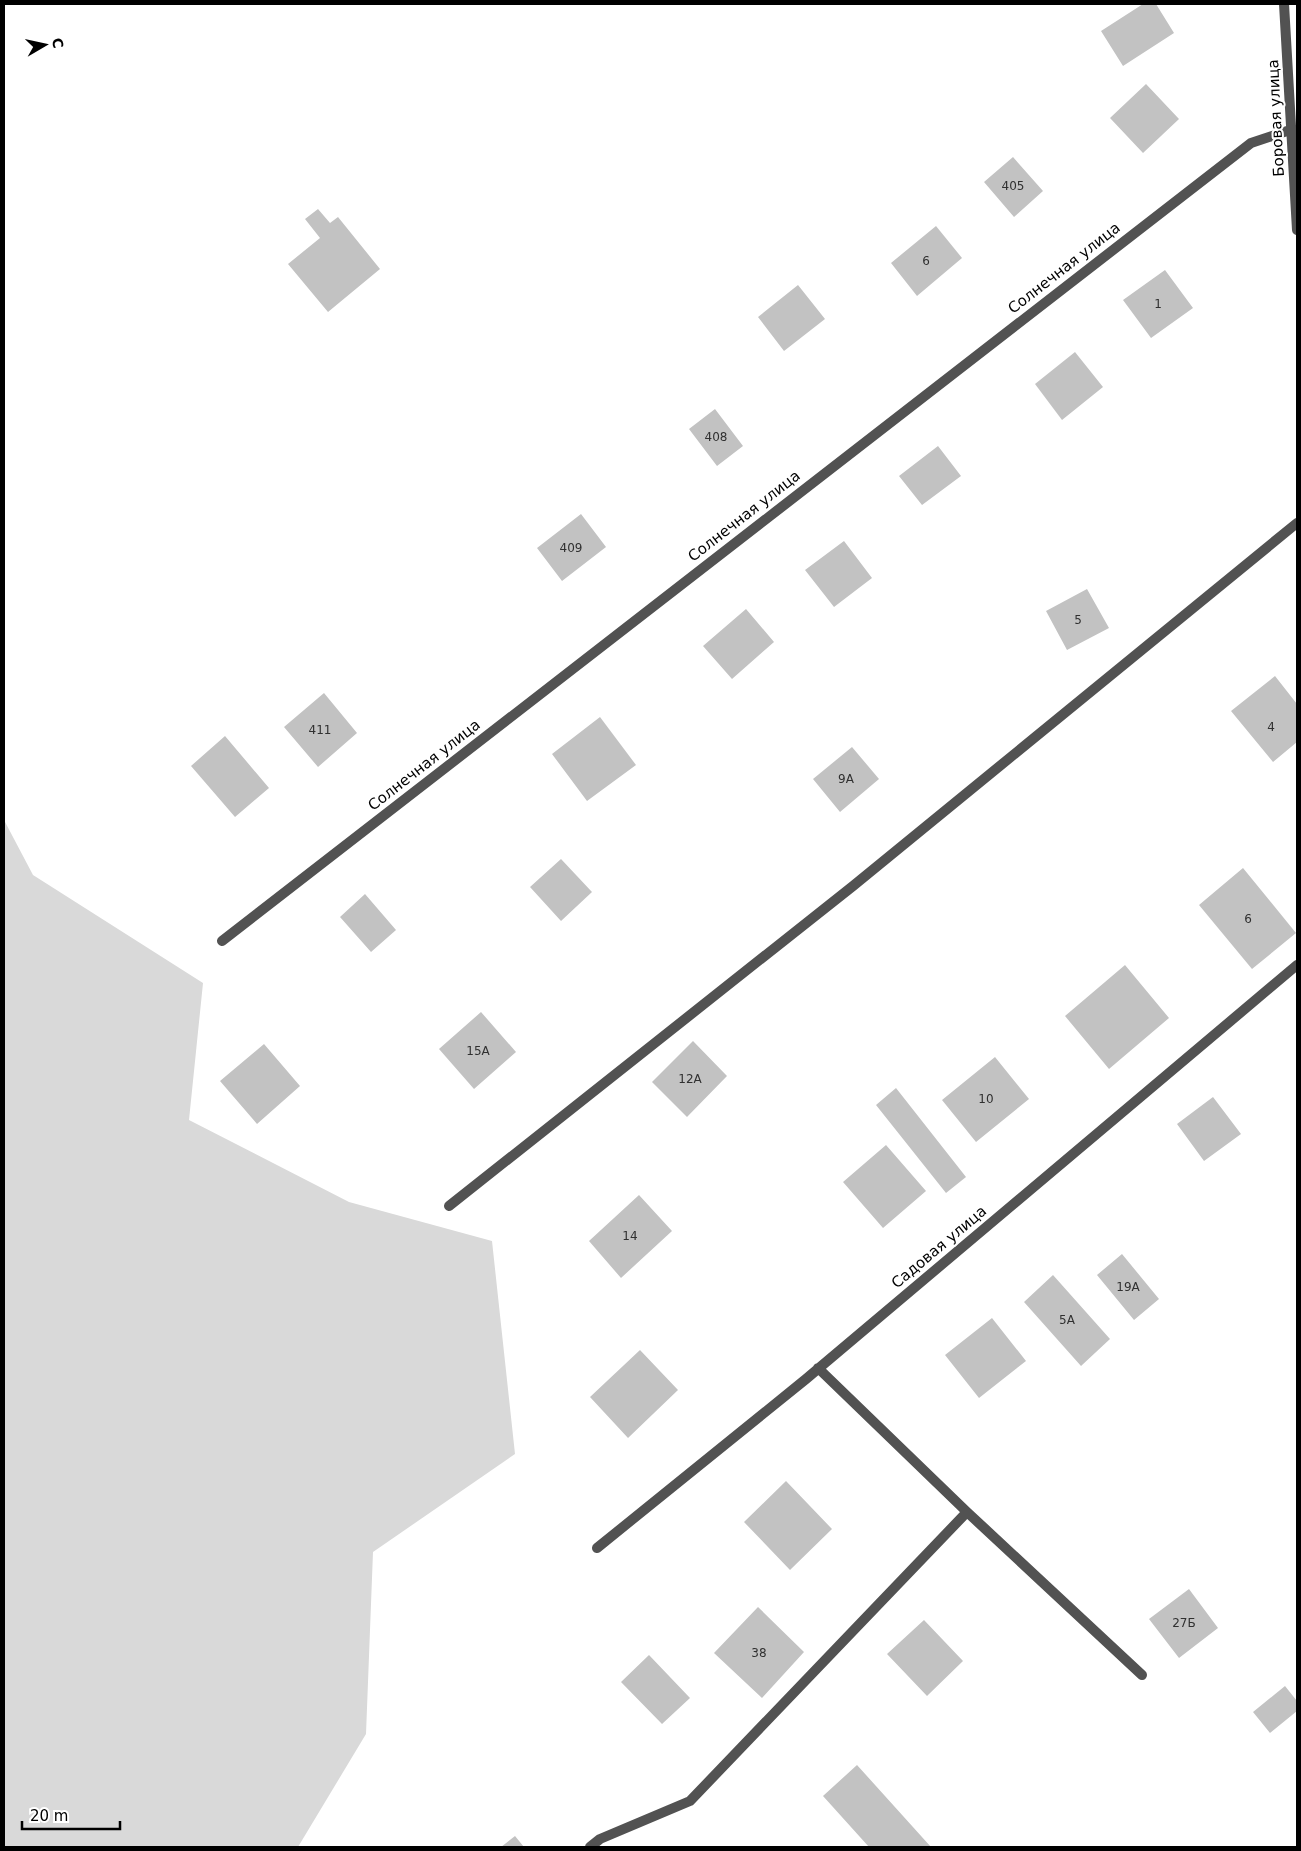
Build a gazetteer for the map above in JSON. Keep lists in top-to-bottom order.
{
  "streets": {
    "street": ["Боровая улица", "Солнечная улица", "Садовая улица"]
  },
  "crossings": [
    ["Боровая улица", "Солнечная улица"]
  ],
  "house_numbers": [
    "405",
    "6",
    "1",
    "408",
    "409",
    "5",
    "4",
    "411",
    "9А",
    "6",
    "15А",
    "12А",
    "10",
    "14",
    "19А",
    "5А",
    "27Б",
    "38"
  ],
  "scale_bar": "20 m",
  "north": "right"
}
